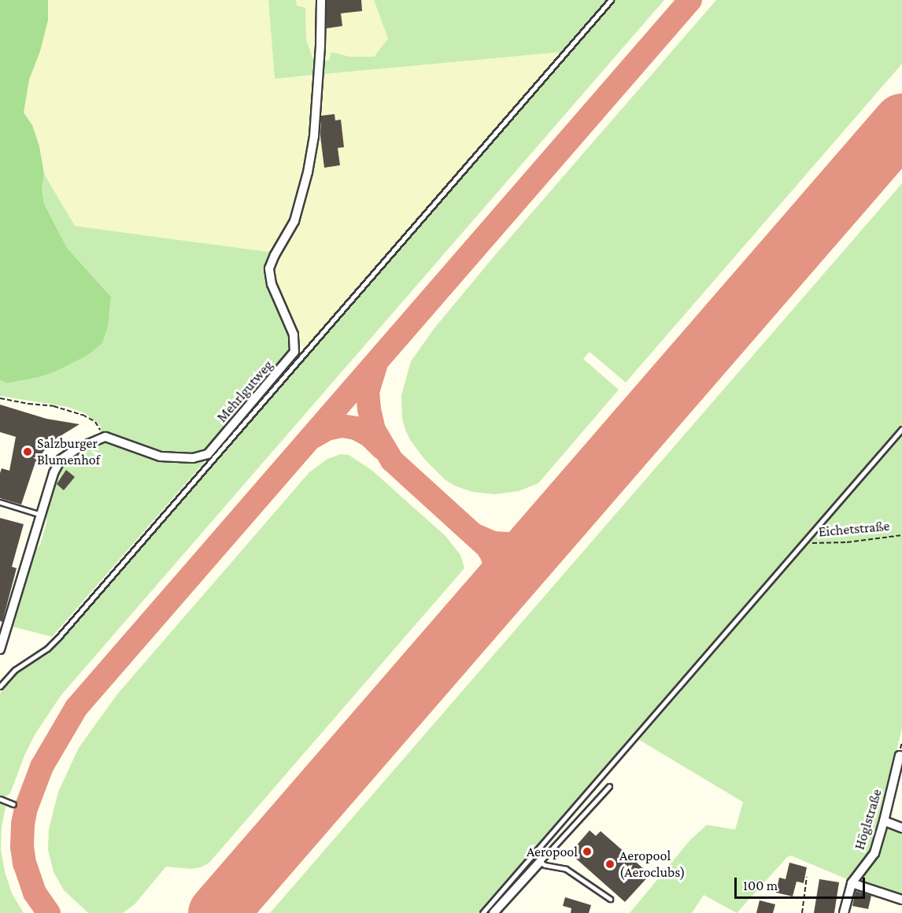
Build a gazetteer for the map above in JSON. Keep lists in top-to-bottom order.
{
  "streets": {
    "street": ["Mehrlgutweg", "Höglstraße"],
    "path": ["Eichetstraße"]
  },
  "places": ["Salzburger Blumenhof", "Aeropool", "Aeropool (Aeroclubs)"],
  "scale_bar": "100 m"
}
